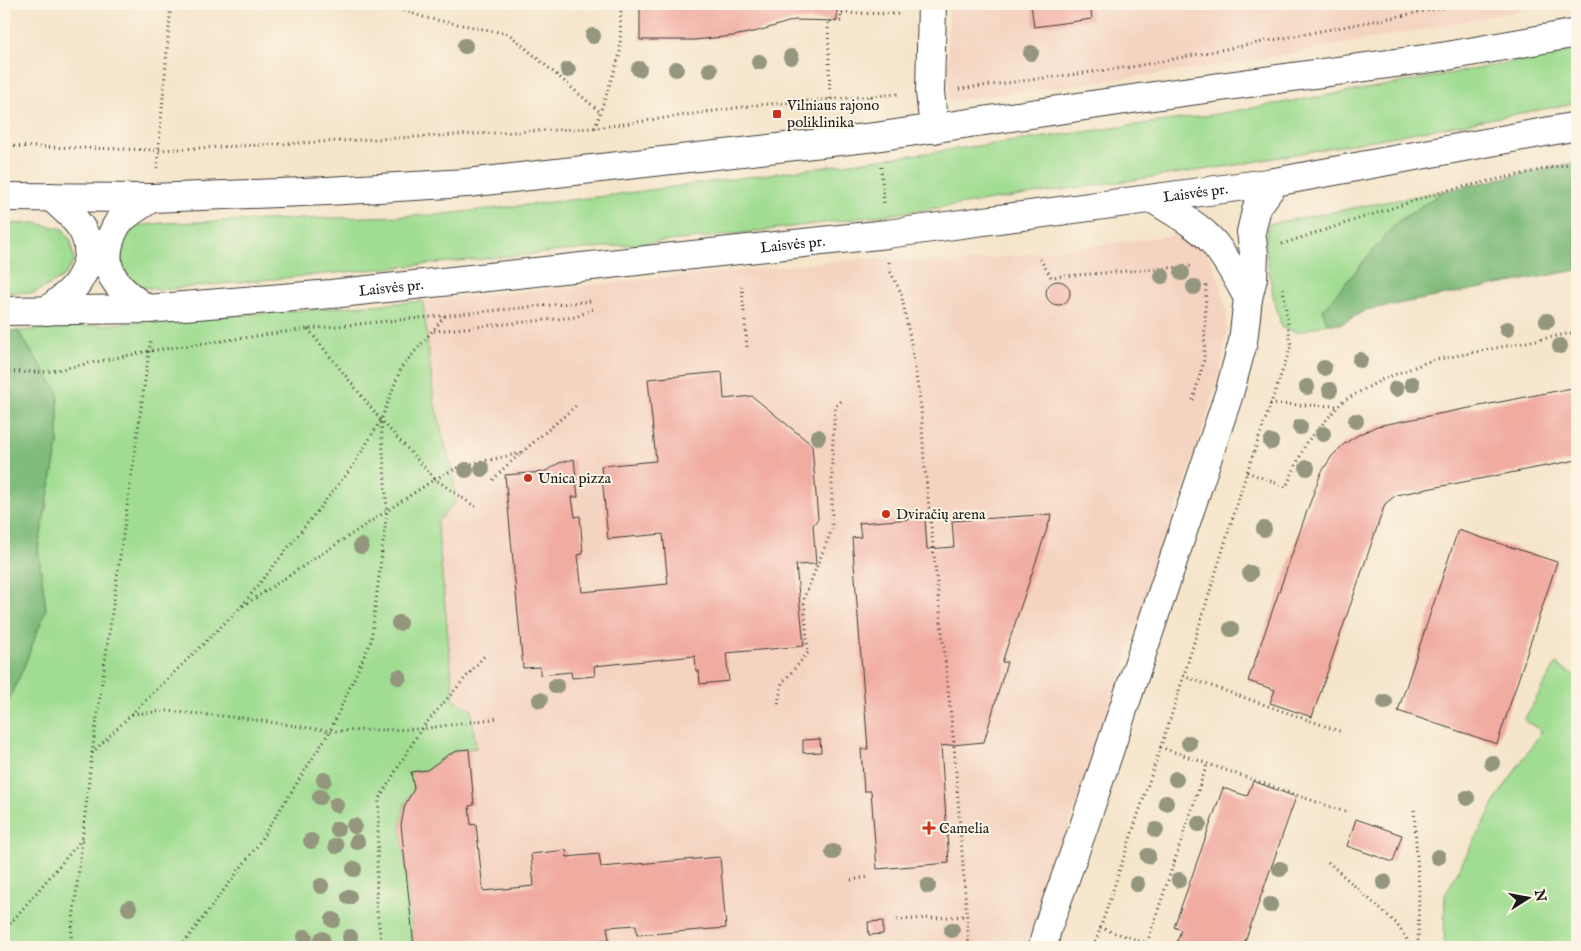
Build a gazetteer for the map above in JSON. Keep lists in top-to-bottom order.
{
  "streets": {
    "main road": ["Laisvės pr."]
  },
  "places": {
    "transit": ["Vilniaus rajono poliklinika"],
    "other": ["Unica pizza", "Dviračių arena"],
    "health": ["Camelia"]
  },
  "north": "right"
}
